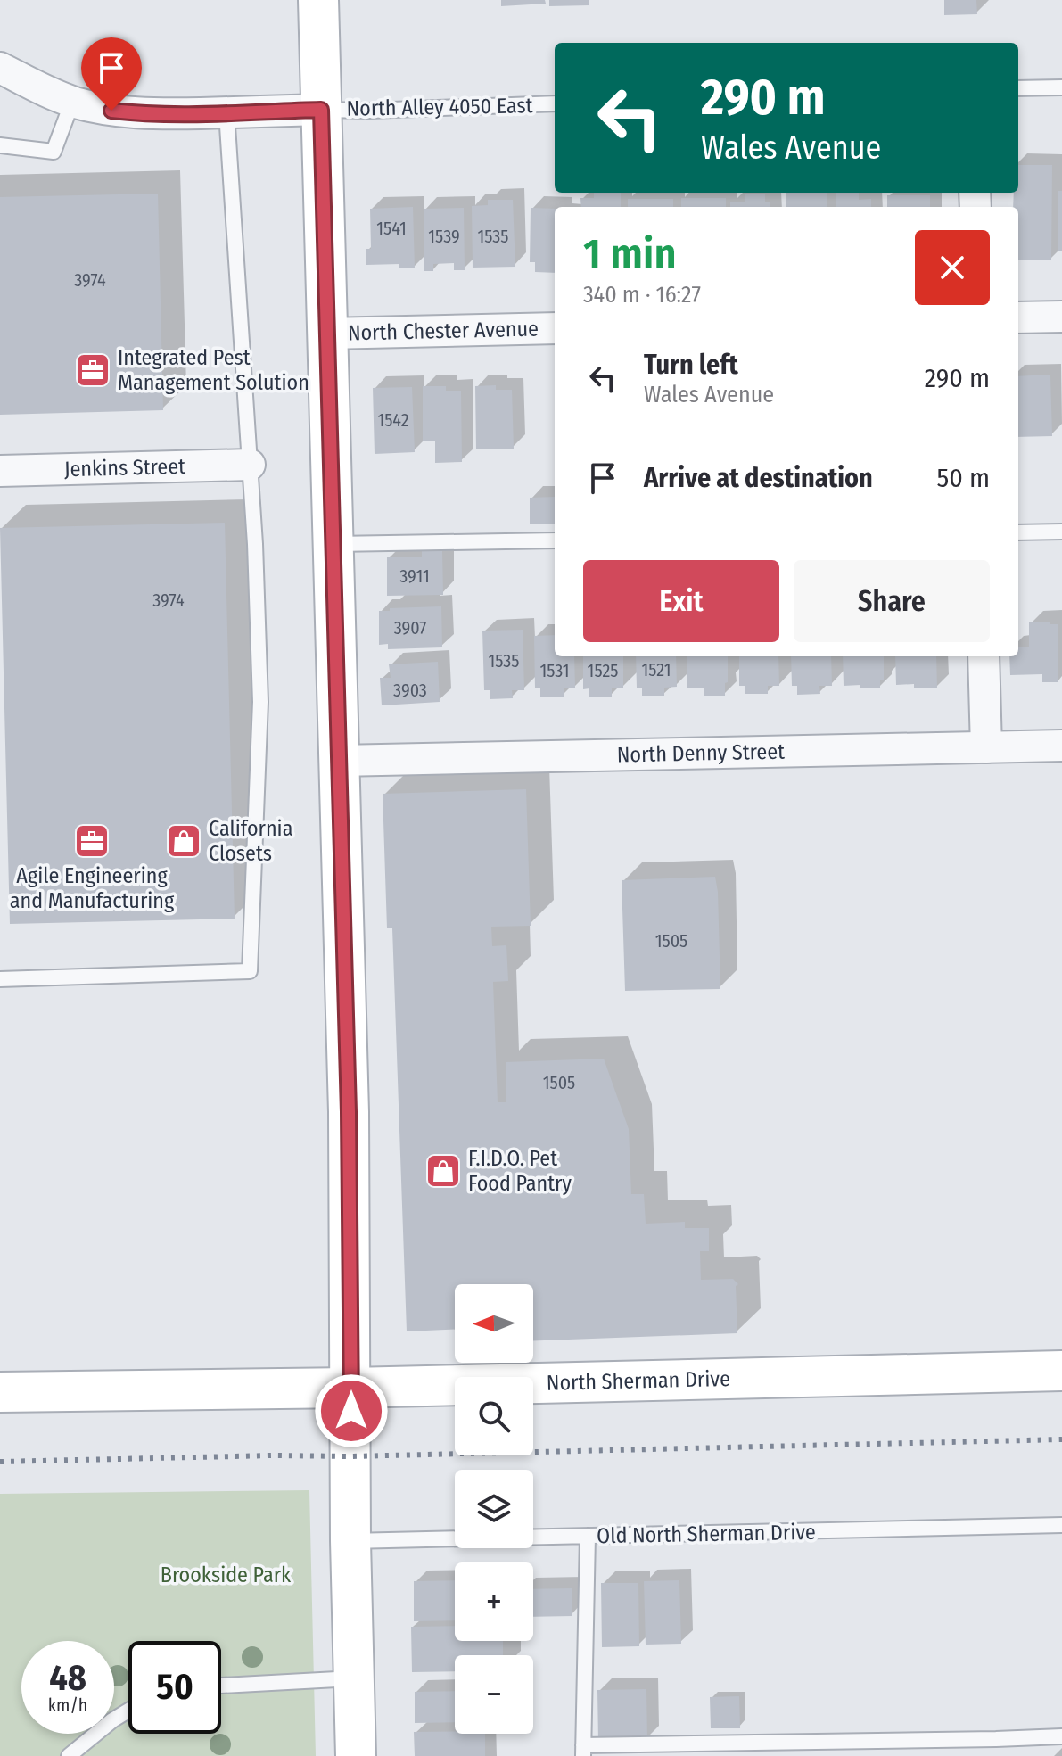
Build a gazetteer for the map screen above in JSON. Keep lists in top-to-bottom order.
{
  "streets": {
    "main road": ["North Sherman Drive"],
    "street": ["North Chester Avenue", "Jenkins Street", "North Denny Street"],
    "lane": ["North Alley 4050 East", "Old North Sherman Drive"]
  },
  "parks": ["Brookside Park"],
  "places": {
    "office": ["Integrated Pest Management Solution", "Agile Engineering and Manufacturing"],
    "shop": ["California Closets", "F.I.D.O. Pet Food Pantry"]
  },
  "house_numbers": [
    "1541",
    "1539",
    "1535",
    "3974",
    "1542",
    "3911",
    "3974",
    "3907",
    "1535",
    "1521",
    "1531",
    "1525",
    "3903",
    "1505",
    "1505"
  ],
  "north": "left",
  "page": {
    "turn": ["290 m", "Wales Avenue"],
    "heading": ["1 min", "340 m · 16:27"],
    "list": [
      {
        "name": "Turn left",
        "note": "Wales Avenue",
        "value": "290 m"
      },
      {
        "name": "Arrive at destination",
        "value": "50 m"
      }
    ],
    "buttons": ["Exit", "Share"],
    "map_buttons": ["+", "−"],
    "speed": "48 km/h",
    "limit": "50"
  }
}
